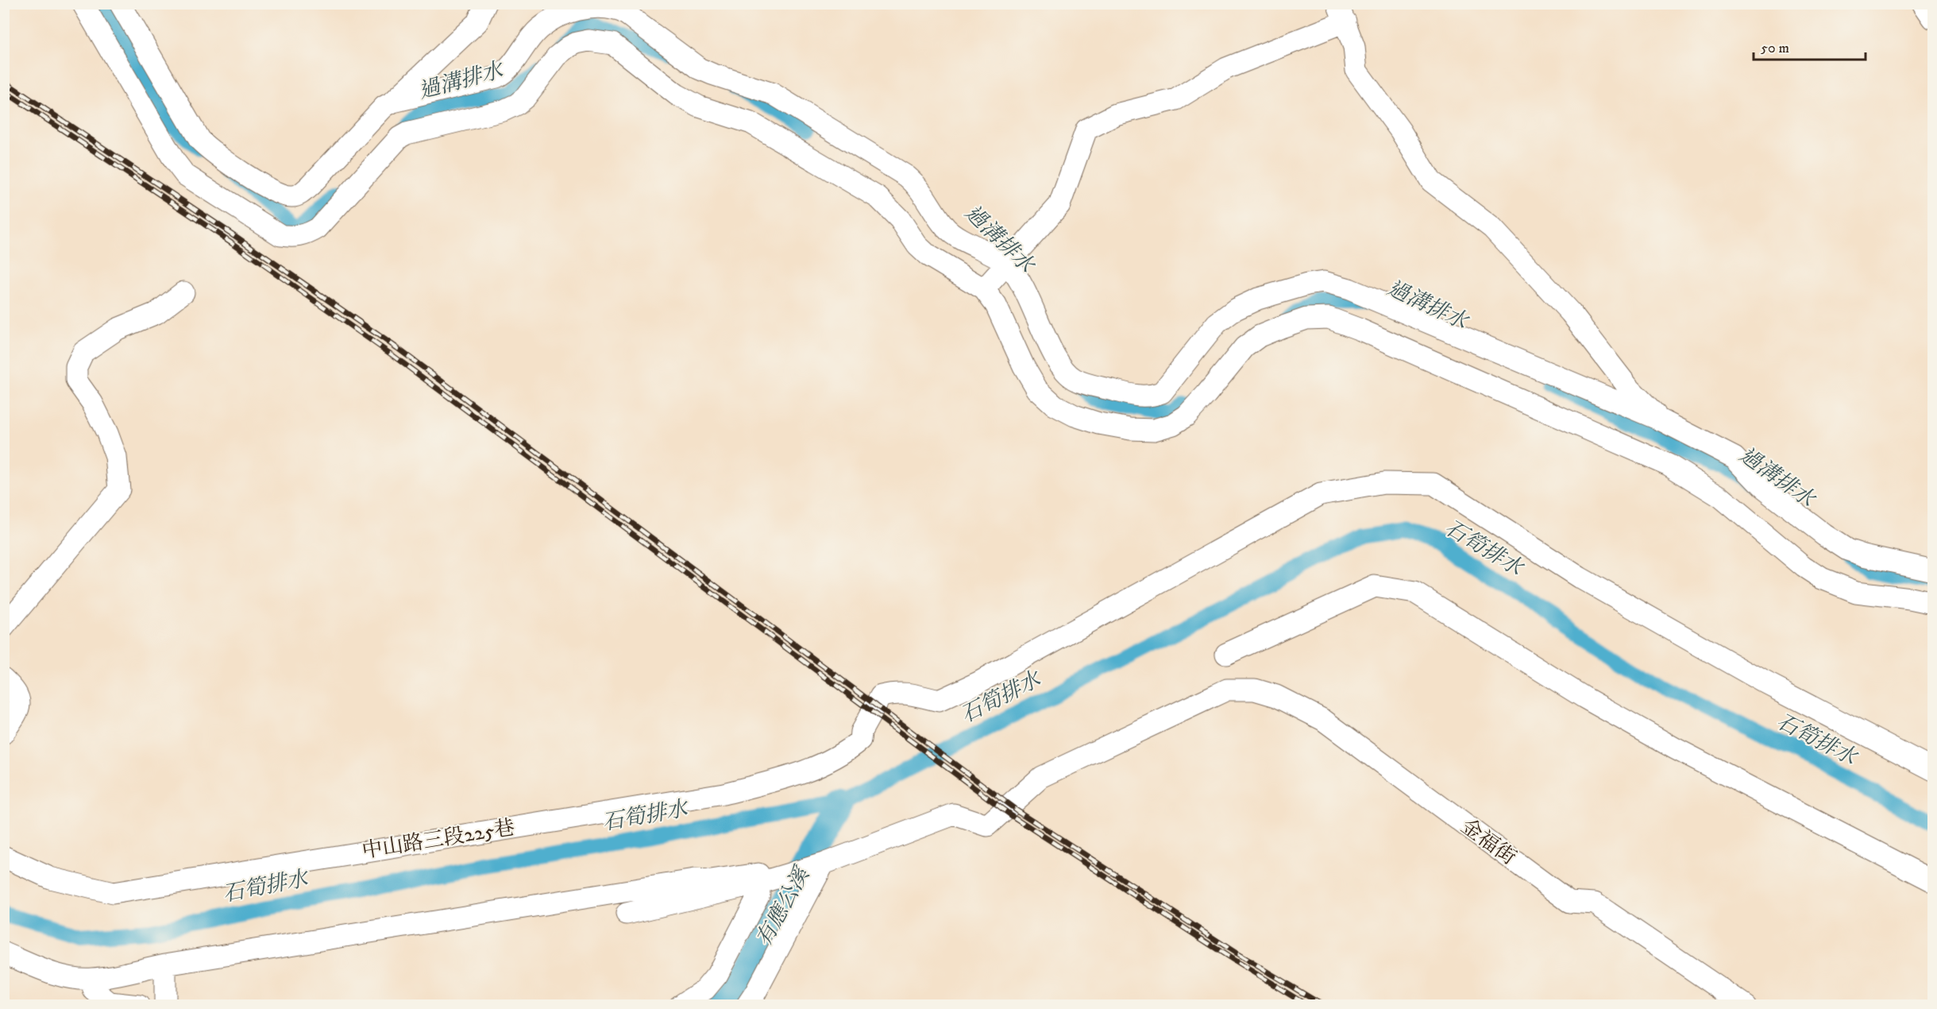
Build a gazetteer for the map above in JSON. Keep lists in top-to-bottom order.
{
  "streets": {
    "street": ["中山路三段225巷", "金福街"]
  },
  "water": ["過溝排水", "石筍排水", "有應公溪"],
  "scale_bar": "50 m"
}
